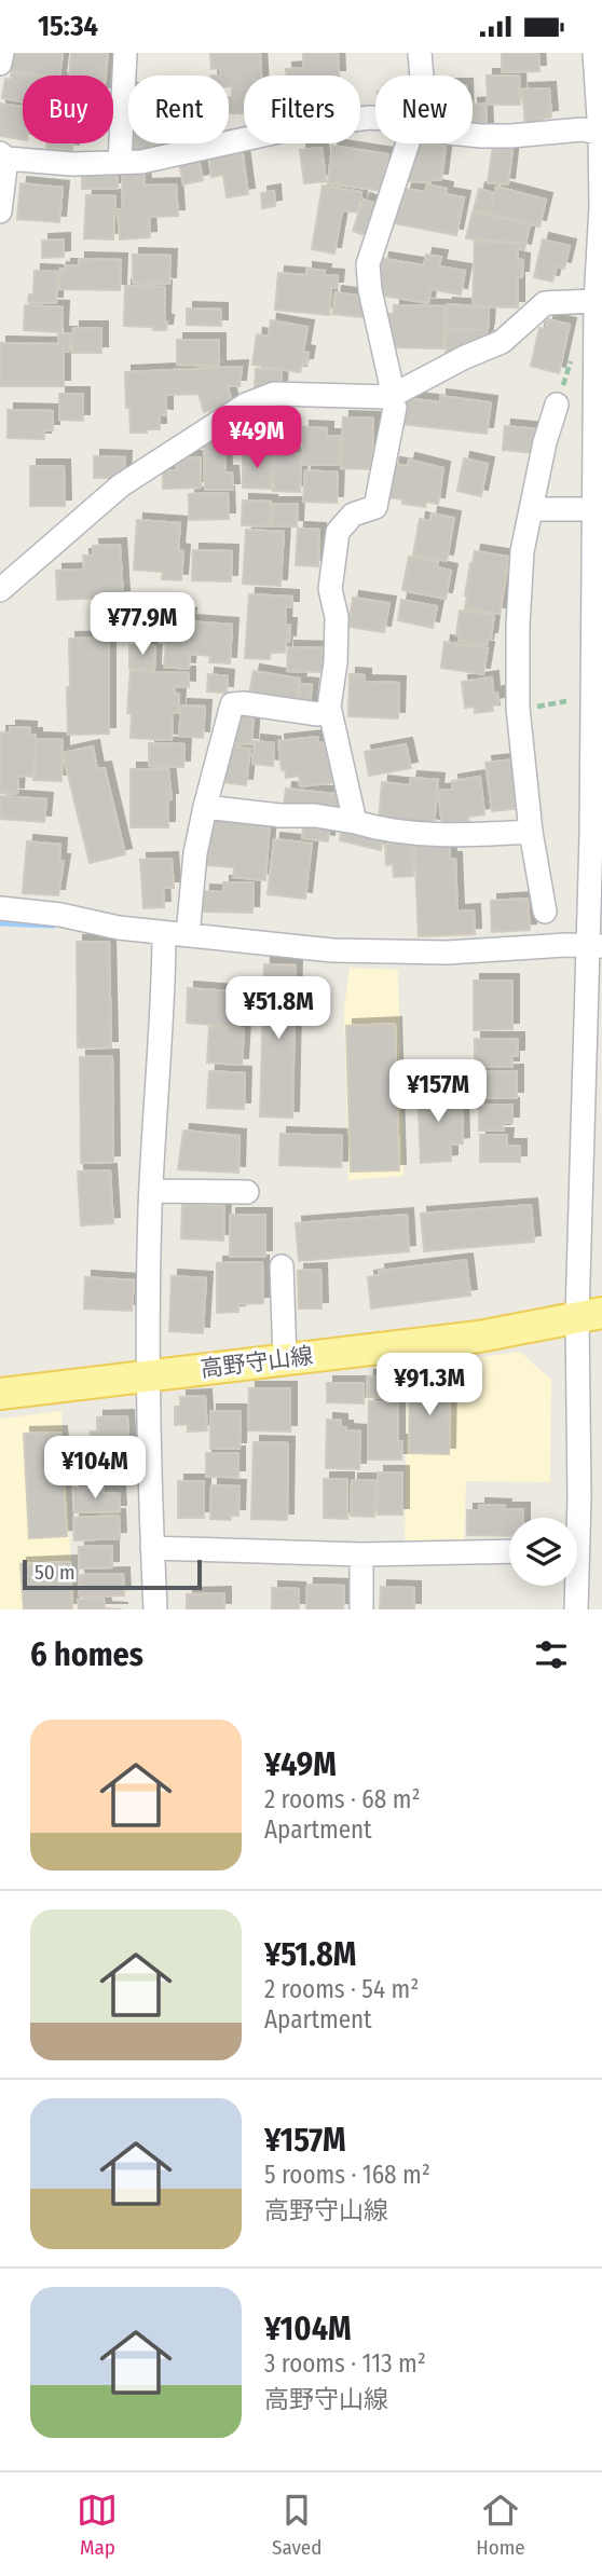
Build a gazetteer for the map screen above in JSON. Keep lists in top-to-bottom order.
{
  "streets": {
    "main road": ["高野守山線"]
  },
  "scale_bar": "50 m",
  "page": {
    "status": "15:34",
    "chip": [
      "Buy",
      "Rent",
      "Filters",
      "New"
    ],
    "price": [
      "¥49M",
      "¥77.9M",
      "¥51.8M",
      "¥157M",
      "¥91.3M",
      "¥104M"
    ],
    "scale": "50 m",
    "heading": "6 homes",
    "list": [
      {
        "name": "¥49M",
        "note": "2 rooms · 68 m² · Apartment"
      },
      {
        "name": "¥51.8M",
        "note": "2 rooms · 54 m² · Apartment"
      },
      {
        "name": "¥157M",
        "note": "5 rooms · 168 m² · 高野守山線"
      },
      {
        "name": "¥104M",
        "note": "3 rooms · 113 m² · 高野守山線"
      }
    ],
    "tabs": ["Map", "Saved", "Home"]
  }
}
